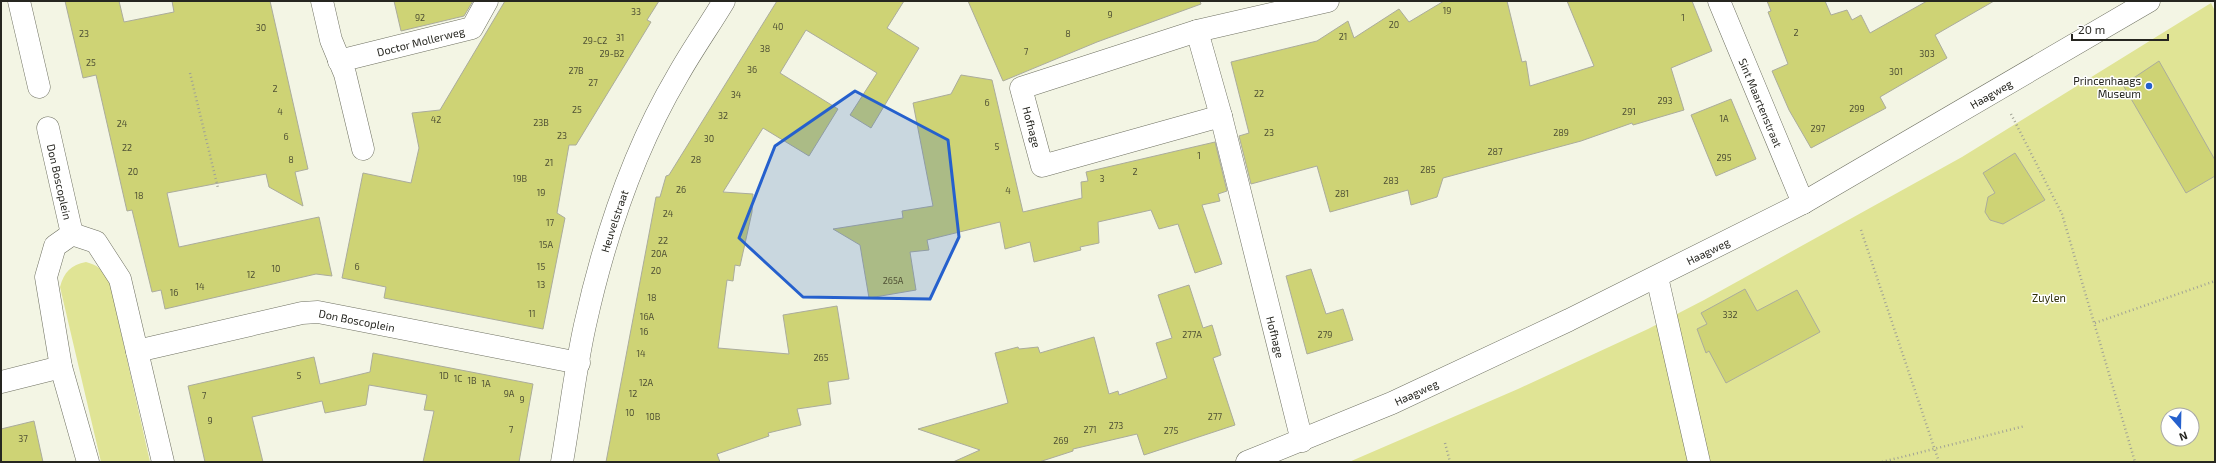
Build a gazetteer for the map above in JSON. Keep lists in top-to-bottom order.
{
  "streets": {
    "street": [
      "Doctor Mollerweg",
      "Haagweg",
      "Sint Maartenstraat",
      "Hofhage",
      "Don Boscoplein",
      "Heuvelstraat"
    ]
  },
  "crossings": [
    ["Haagweg", "Sint Maartenstraat"],
    ["Haagweg", "Hofhage"],
    ["Don Boscoplein", "Heuvelstraat"]
  ],
  "parks": ["Zuylen"],
  "places": ["Princenhaags Museum"],
  "house_numbers": [
    "19",
    "33",
    "9",
    "92",
    "1",
    "20",
    "40",
    "30",
    "2",
    "23",
    "8",
    "21",
    "31",
    "29-C2",
    "38",
    "7",
    "29-B2",
    "303",
    "25",
    "36",
    "27B",
    "301",
    "27",
    "2",
    "22",
    "34",
    "293",
    "6",
    "299",
    "25",
    "4",
    "291",
    "32",
    "1A",
    "42",
    "23B",
    "24",
    "297",
    "23",
    "289",
    "23",
    "6",
    "30",
    "5",
    "22",
    "287",
    "1",
    "295",
    "8",
    "28",
    "21",
    "285",
    "20",
    "2",
    "19B",
    "3",
    "283",
    "26",
    "4",
    "19",
    "281",
    "18",
    "24",
    "17",
    "22",
    "15A",
    "20A",
    "6",
    "15",
    "10",
    "20",
    "12",
    "265A",
    "13",
    "14",
    "16",
    "18",
    "11",
    "332",
    "16A",
    "16",
    "277A",
    "279",
    "14",
    "265",
    "5",
    "1D",
    "1C",
    "1B",
    "12A",
    "1A",
    "9A",
    "12",
    "7",
    "9",
    "10",
    "10B",
    "277",
    "9",
    "273",
    "7",
    "271",
    "275",
    "37",
    "269"
  ],
  "scale_bar": "20 m",
  "north": "bottom"
}
